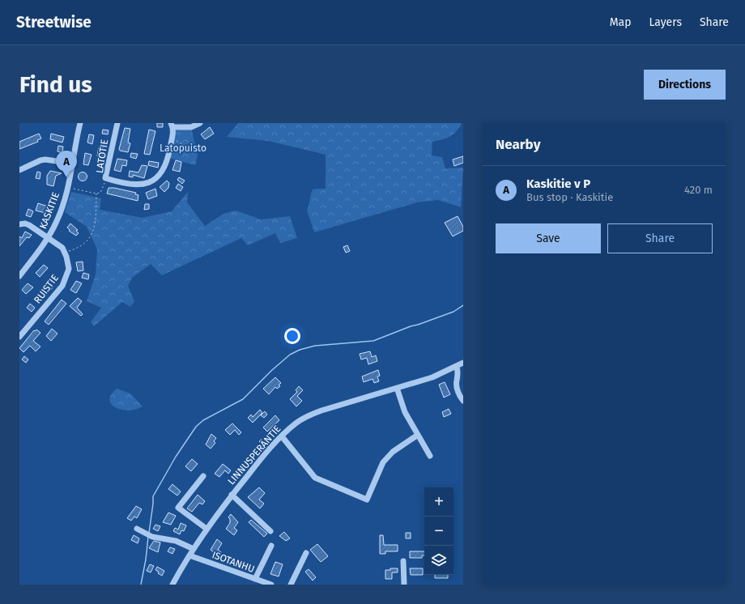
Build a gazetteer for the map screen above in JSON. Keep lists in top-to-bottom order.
{
  "streets": {
    "street": [
      "LATOTIE",
      "KASKITIE",
      "RUISTIE",
      "LINNUSPERÄNTIE",
      "ISOTANHU"
    ]
  },
  "crossings": [
    ["LINNUSPERÄNTIE", "ISOTANHU"]
  ],
  "parks": ["Latopuisto"],
  "page": {
    "header": "Streetwise",
    "nav": ["Map", "Layers", "Share"],
    "buttons": [
      "Directions",
      ["Save", "Share"]
    ],
    "title": "Find us",
    "heading": "Nearby",
    "pins": "A",
    "list": [
      {
        "mark": "A",
        "name": "Kaskitie v P",
        "note": "Bus stop · Kaskitie",
        "value": "420 m"
      }
    ],
    "map_buttons": ["+", "−"]
  }
}
